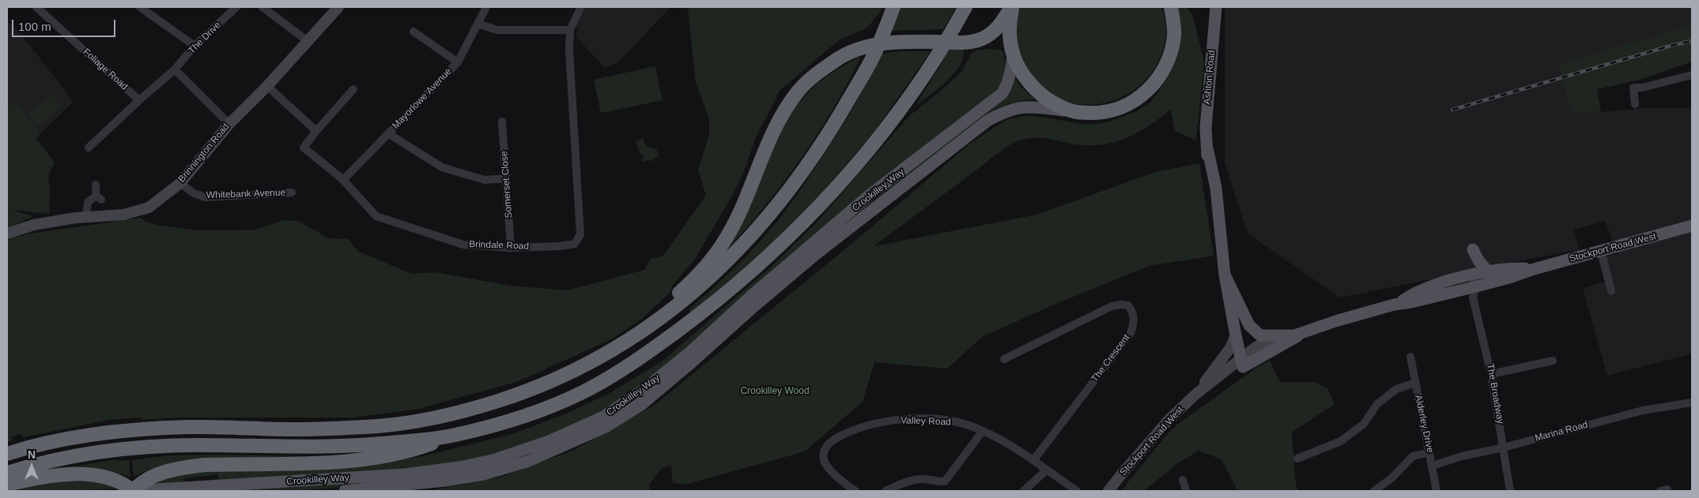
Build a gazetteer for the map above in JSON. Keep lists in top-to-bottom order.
{
  "streets": {
    "main road": ["Ashton Road", "Crookilley Way", "Stockport Road West"],
    "street": [
      "The Drive",
      "Foliage Road",
      "Mayorlowe Avenue",
      "Brinnington Road",
      "Somerset Close",
      "Whitebank Avenue",
      "Brindale Road",
      "The Crescent",
      "The Broadway",
      "Valley Road",
      "Alderley Drive",
      "Marina Road"
    ]
  },
  "crossings": [
    ["Ashton Road", "Stockport Road West"],
    ["Mayorlowe Avenue", "Brindale Road"],
    ["Brinnington Road", "Whitebank Avenue"],
    ["Somerset Close", "Brindale Road"],
    ["Stockport Road West", "The Broadway"],
    ["The Crescent", "Valley Road"],
    ["The Broadway", "Marina Road"],
    ["Alderley Drive", "Marina Road"]
  ],
  "parks": ["Crookilley Wood"],
  "scale_bar": "100 m",
  "north": "top"
}
